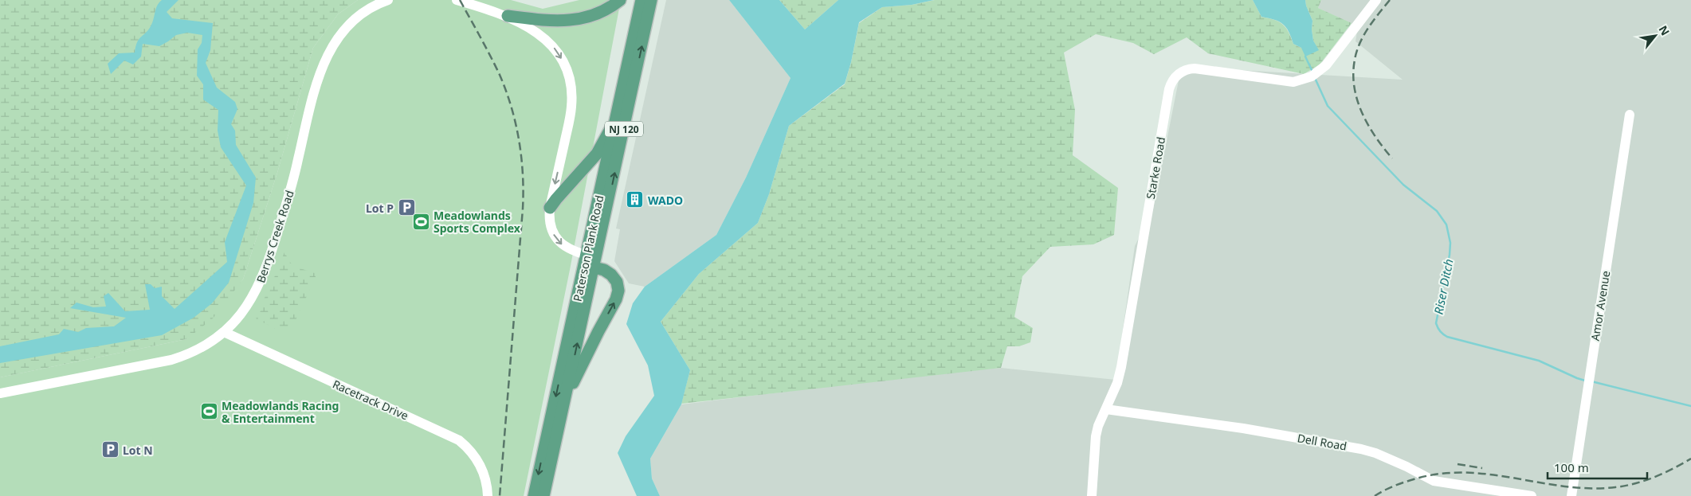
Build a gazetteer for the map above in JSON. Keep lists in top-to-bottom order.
{
  "streets": {
    "main road": ["NJ 120", "Paterson Plank Road"],
    "street": [
      "Starke Road",
      "Berrys Creek Road",
      "Amor Avenue",
      "Racetrack Drive",
      "Dell Road"
    ]
  },
  "crossings": [
    ["Starke Road", "Dell Road"],
    ["Berrys Creek Road", "Racetrack Drive"]
  ],
  "water": ["Riser Ditch"],
  "places": {
    "building": ["WADO"],
    "parking": ["Lot P", "Lot N"],
    "sports": ["Meadowlands Sports Complex", "Meadowlands Racing & Entertainment"]
  },
  "scale_bar": "100 m",
  "north": "top right"
}
